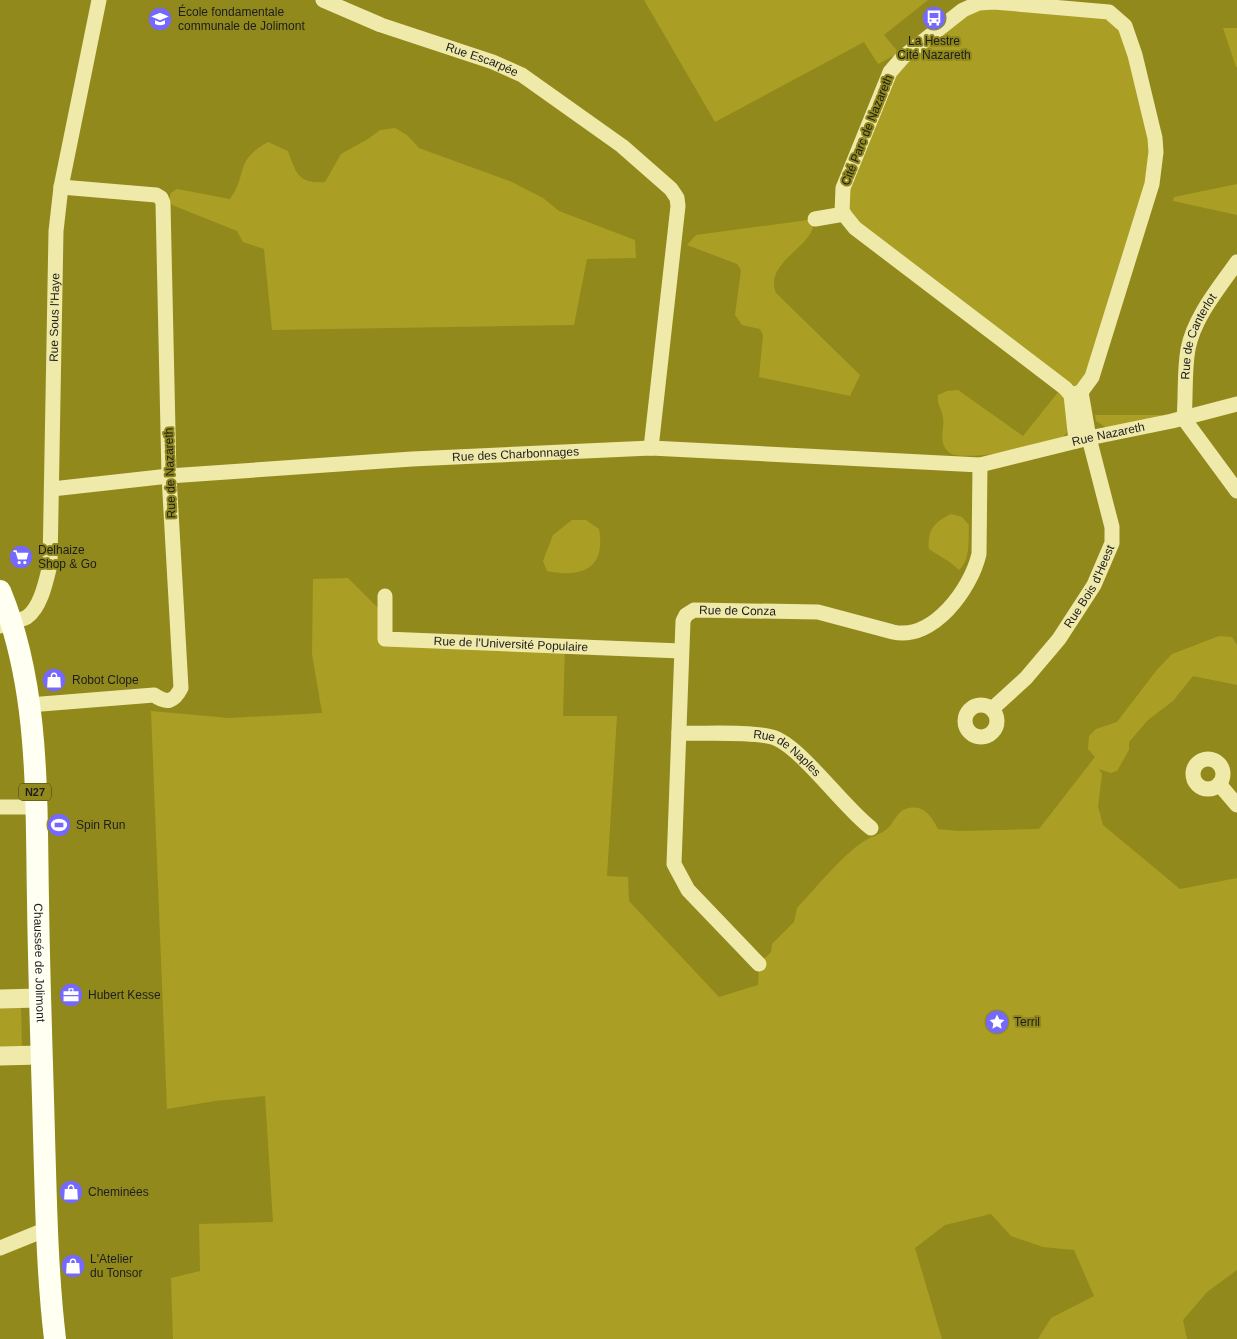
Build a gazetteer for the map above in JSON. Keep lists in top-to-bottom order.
{
  "streets": {
    "main road": ["N27", "Chaussée de Jolimont"],
    "street": [
      "Rue Escarpée",
      "Cité Parc de Nazareth",
      "Rue Sous l'Haye",
      "Rue de Canterlot",
      "Rue Nazareth",
      "Rue des Charbonnages",
      "Rue de Nazareth",
      "Rue Bois d'Heest",
      "Rue de Conza",
      "Rue de l'Université Populaire",
      "Rue de Naples"
    ]
  },
  "crossings": [
    ["Rue Escarpée", "Rue des Charbonnages"],
    ["Rue Sous l'Haye", "Rue des Charbonnages"],
    ["Rue Sous l'Haye", "Rue de Nazareth"],
    ["Rue Sous l'Haye", "Chaussée de Jolimont"],
    ["Rue de Canterlot", "Rue Nazareth"],
    ["Rue Nazareth", "Rue des Charbonnages"],
    ["Rue Nazareth", "Rue Bois d'Heest"],
    ["Rue Nazareth", "Rue de Conza"],
    ["Rue des Charbonnages", "Rue de Nazareth"],
    ["Rue des Charbonnages", "Rue de Conza"],
    ["Rue de Nazareth", "Chaussée de Jolimont"],
    ["Rue de Conza", "Rue de l'Université Populaire"],
    ["Rue de Conza", "Rue de Naples"]
  ],
  "places": {
    "bus stop": ["La Hestre Cité Nazareth"],
    "school or university": ["École fondamentale communale de Jolimont"],
    "supermarket": ["Delhaize Shop & Go"],
    "shop": ["Robot Clope", "Cheminées", "L'Atelier du Tonsor"],
    "sports": ["Spin Run"],
    "office": ["Hubert Kesse"],
    "place": ["Terril"]
  }
}
